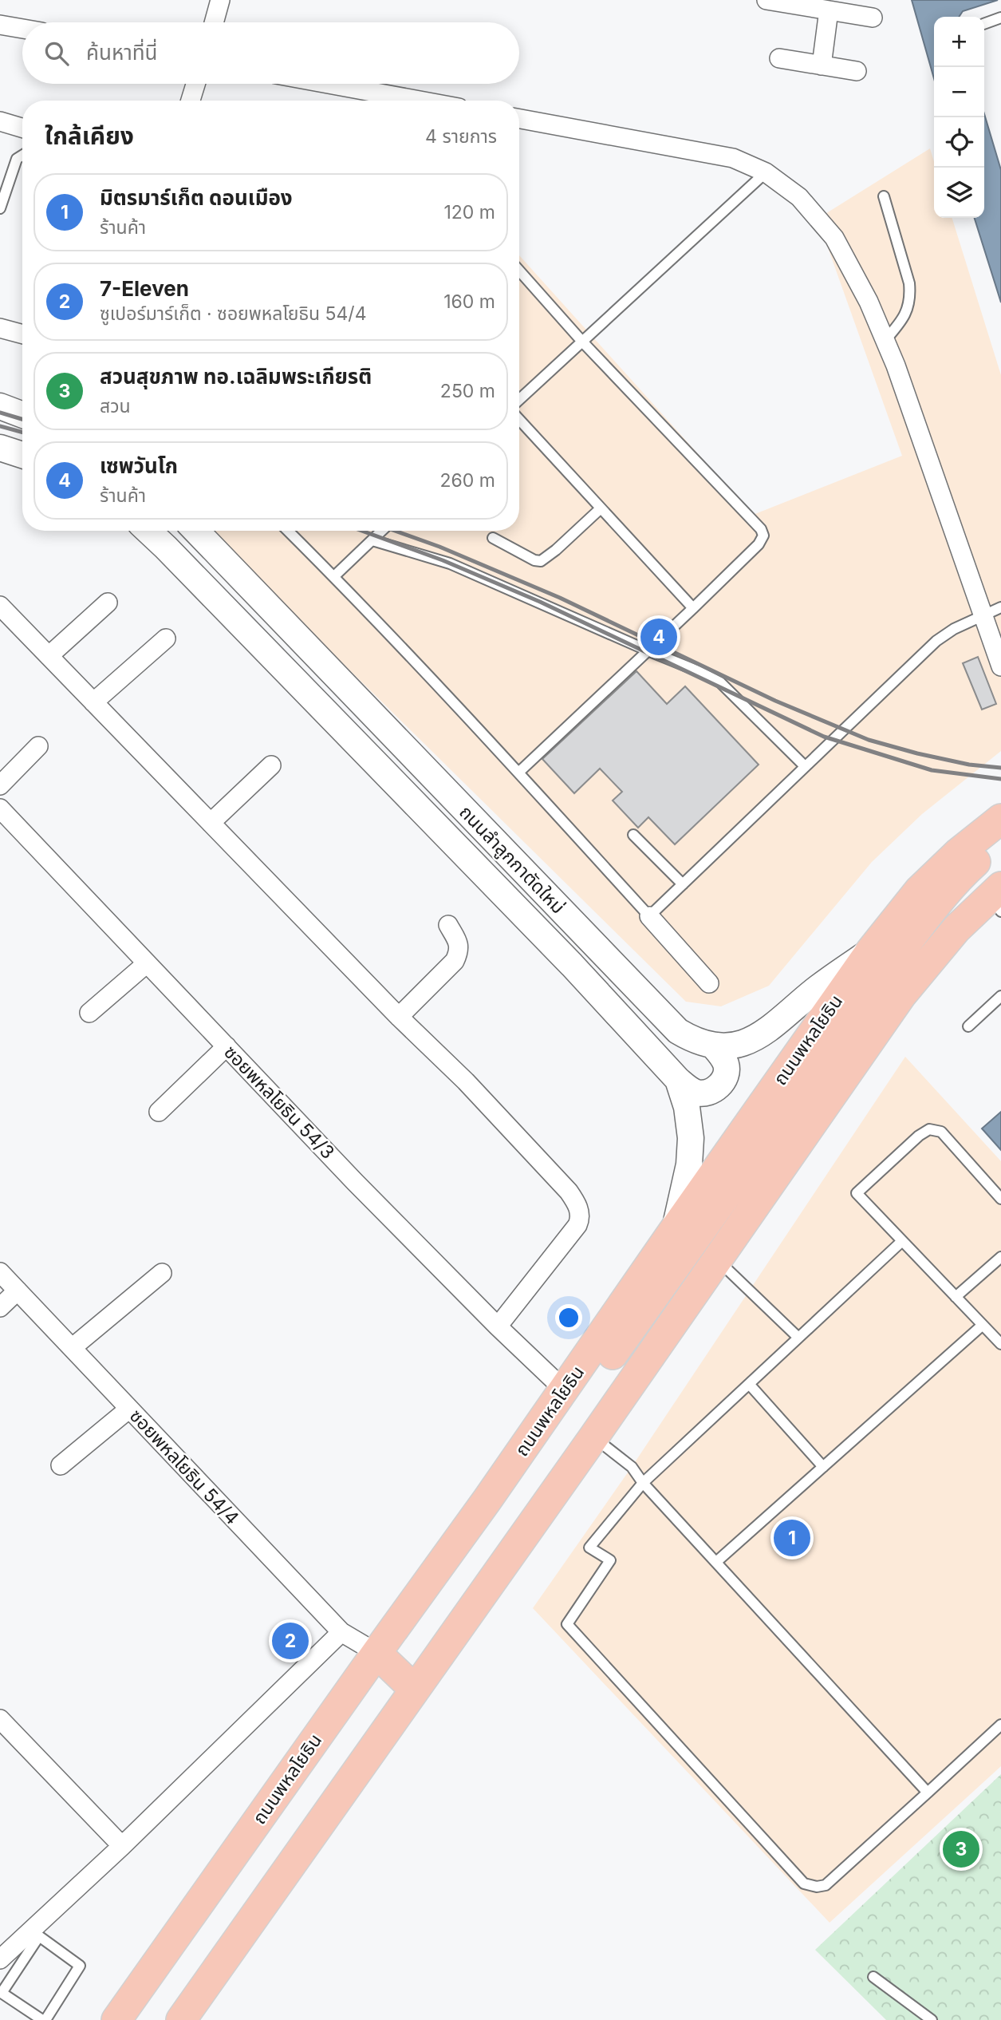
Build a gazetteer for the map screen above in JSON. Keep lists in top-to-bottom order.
{
  "streets": {
    "main road": ["ถนนลำลูกกาตัดใหม่", "ถนนพหลโยธิน"],
    "street": ["ซอยพหลโยธิน 54/3", "ซอยพหลโยธิน 54/4"]
  },
  "crossings": [
    ["ถนนลำลูกกาตัดใหม่", "ถนนพหลโยธิน"],
    ["ถนนพหลโยธิน", "ซอยพหลโยธิน 54/3"],
    ["ถนนพหลโยธิน", "ซอยพหลโยธิน 54/4"]
  ],
  "page": {
    "map_buttons": ["+", "−"],
    "search": "ค้นหาที่นี่",
    "heading": ["ใกล้เคียง", "4 รายการ"],
    "list": [
      {
        "mark": "1",
        "name": "มิตรมาร์เก็ต ดอนเมือง",
        "note": "ร้านค้า",
        "value": "120 m"
      },
      {
        "mark": "2",
        "name": "7-Eleven",
        "note": "ซูเปอร์มาร์เก็ต · ซอยพหลโยธิน 54/4",
        "value": "160 m"
      },
      {
        "mark": "3",
        "name": "สวนสุขภาพ ทอ.เฉลิมพระเกียรติ",
        "note": "สวน",
        "value": "250 m"
      },
      {
        "mark": "4",
        "name": "เซพวันโก",
        "note": "ร้านค้า",
        "value": "260 m"
      }
    ],
    "pins": [
      "4",
      "1",
      "2",
      "3"
    ]
  }
}
